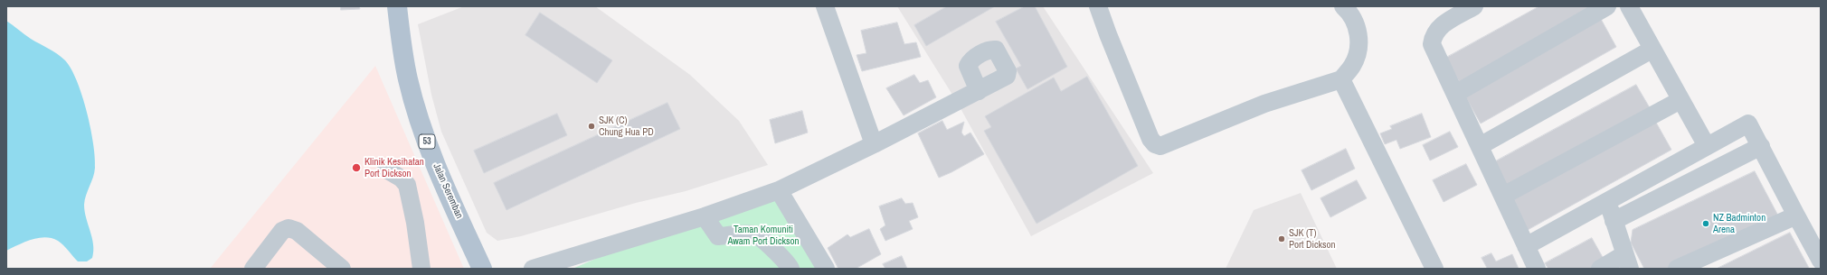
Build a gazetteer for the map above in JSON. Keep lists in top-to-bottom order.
{
  "streets": {
    "main road": ["53", "Jalan Seremban"]
  },
  "parks": ["Taman Komuniti Awam Port Dickson"],
  "places": [
    "SJK (C) Chung Hua PD",
    "Klinik Kesihatan Port Dickson",
    "NZ Badminton Arena",
    "SJK (T) Port Dickson"
  ]
}
